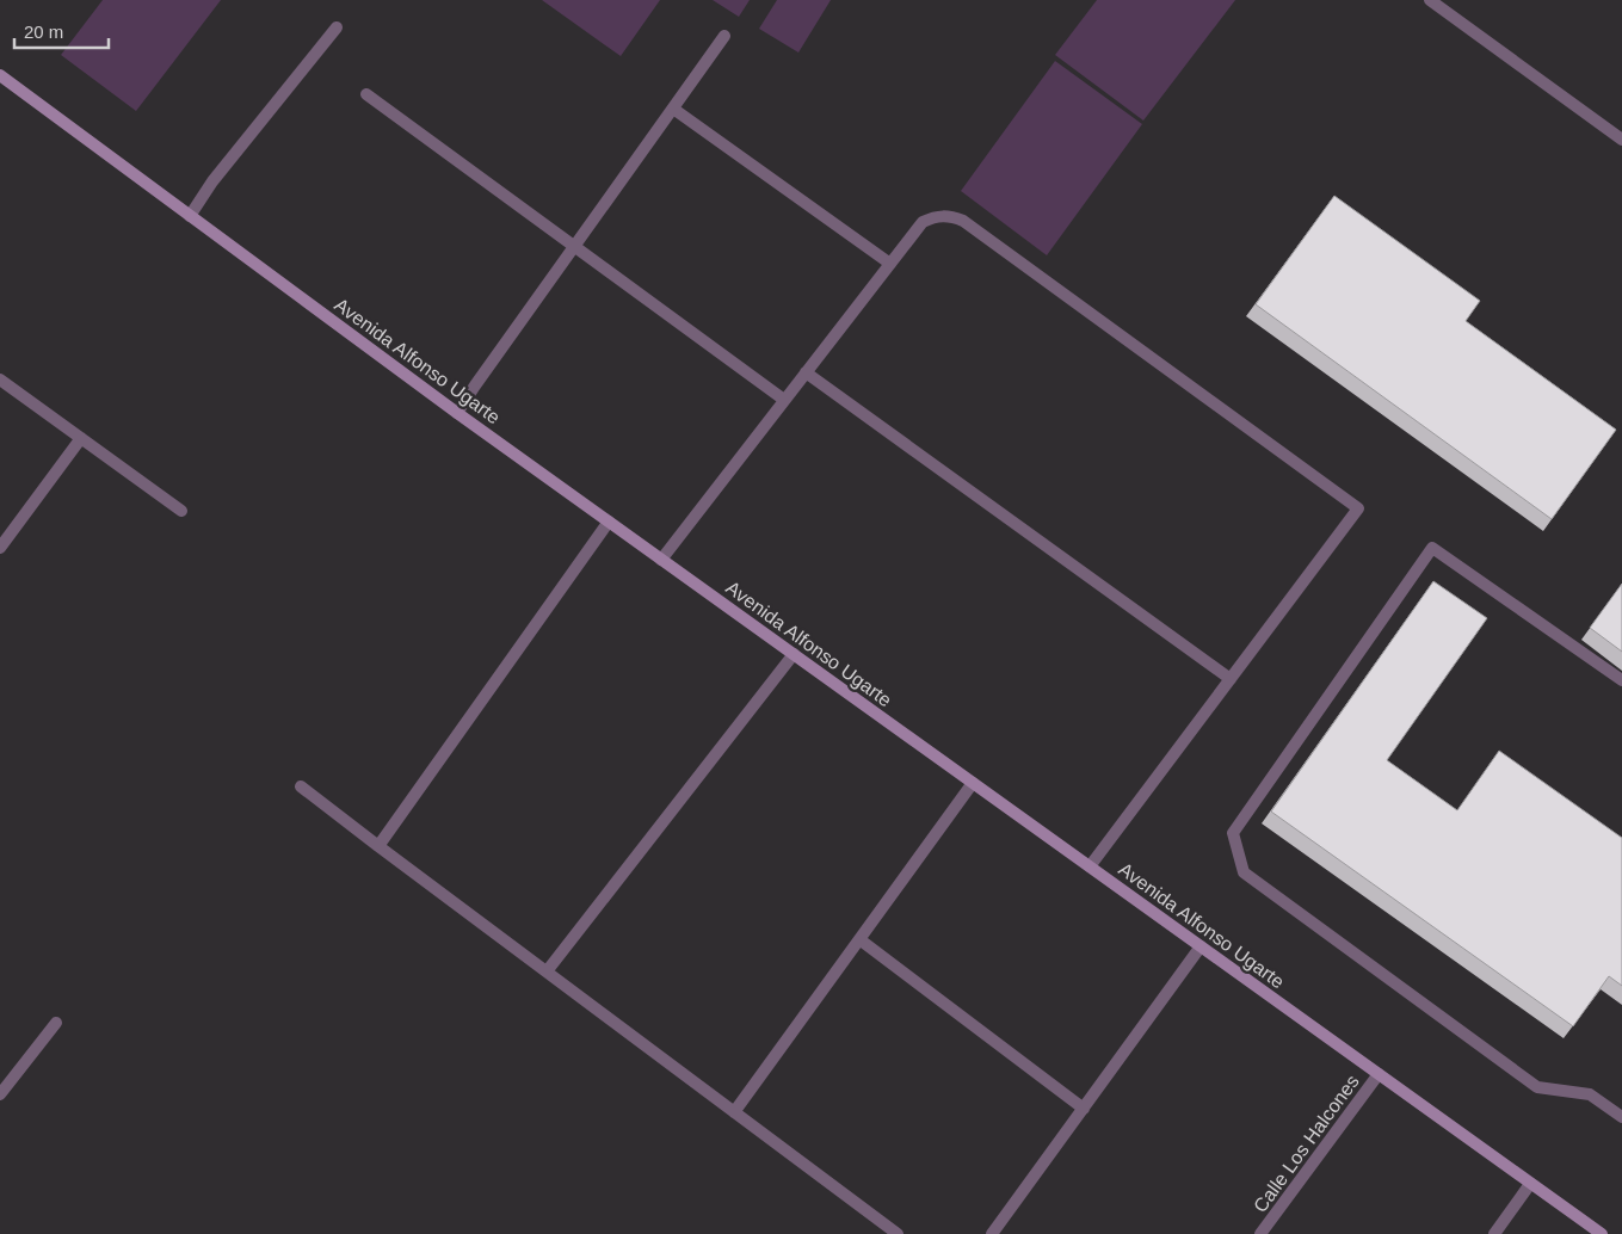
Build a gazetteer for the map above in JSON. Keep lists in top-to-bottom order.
{
  "streets": {
    "street": ["Avenida Alfonso Ugarte", "Calle Los Halcones"]
  },
  "crossings": [
    ["Avenida Alfonso Ugarte", "Calle Los Halcones"]
  ],
  "scale_bar": "20 m"
}
